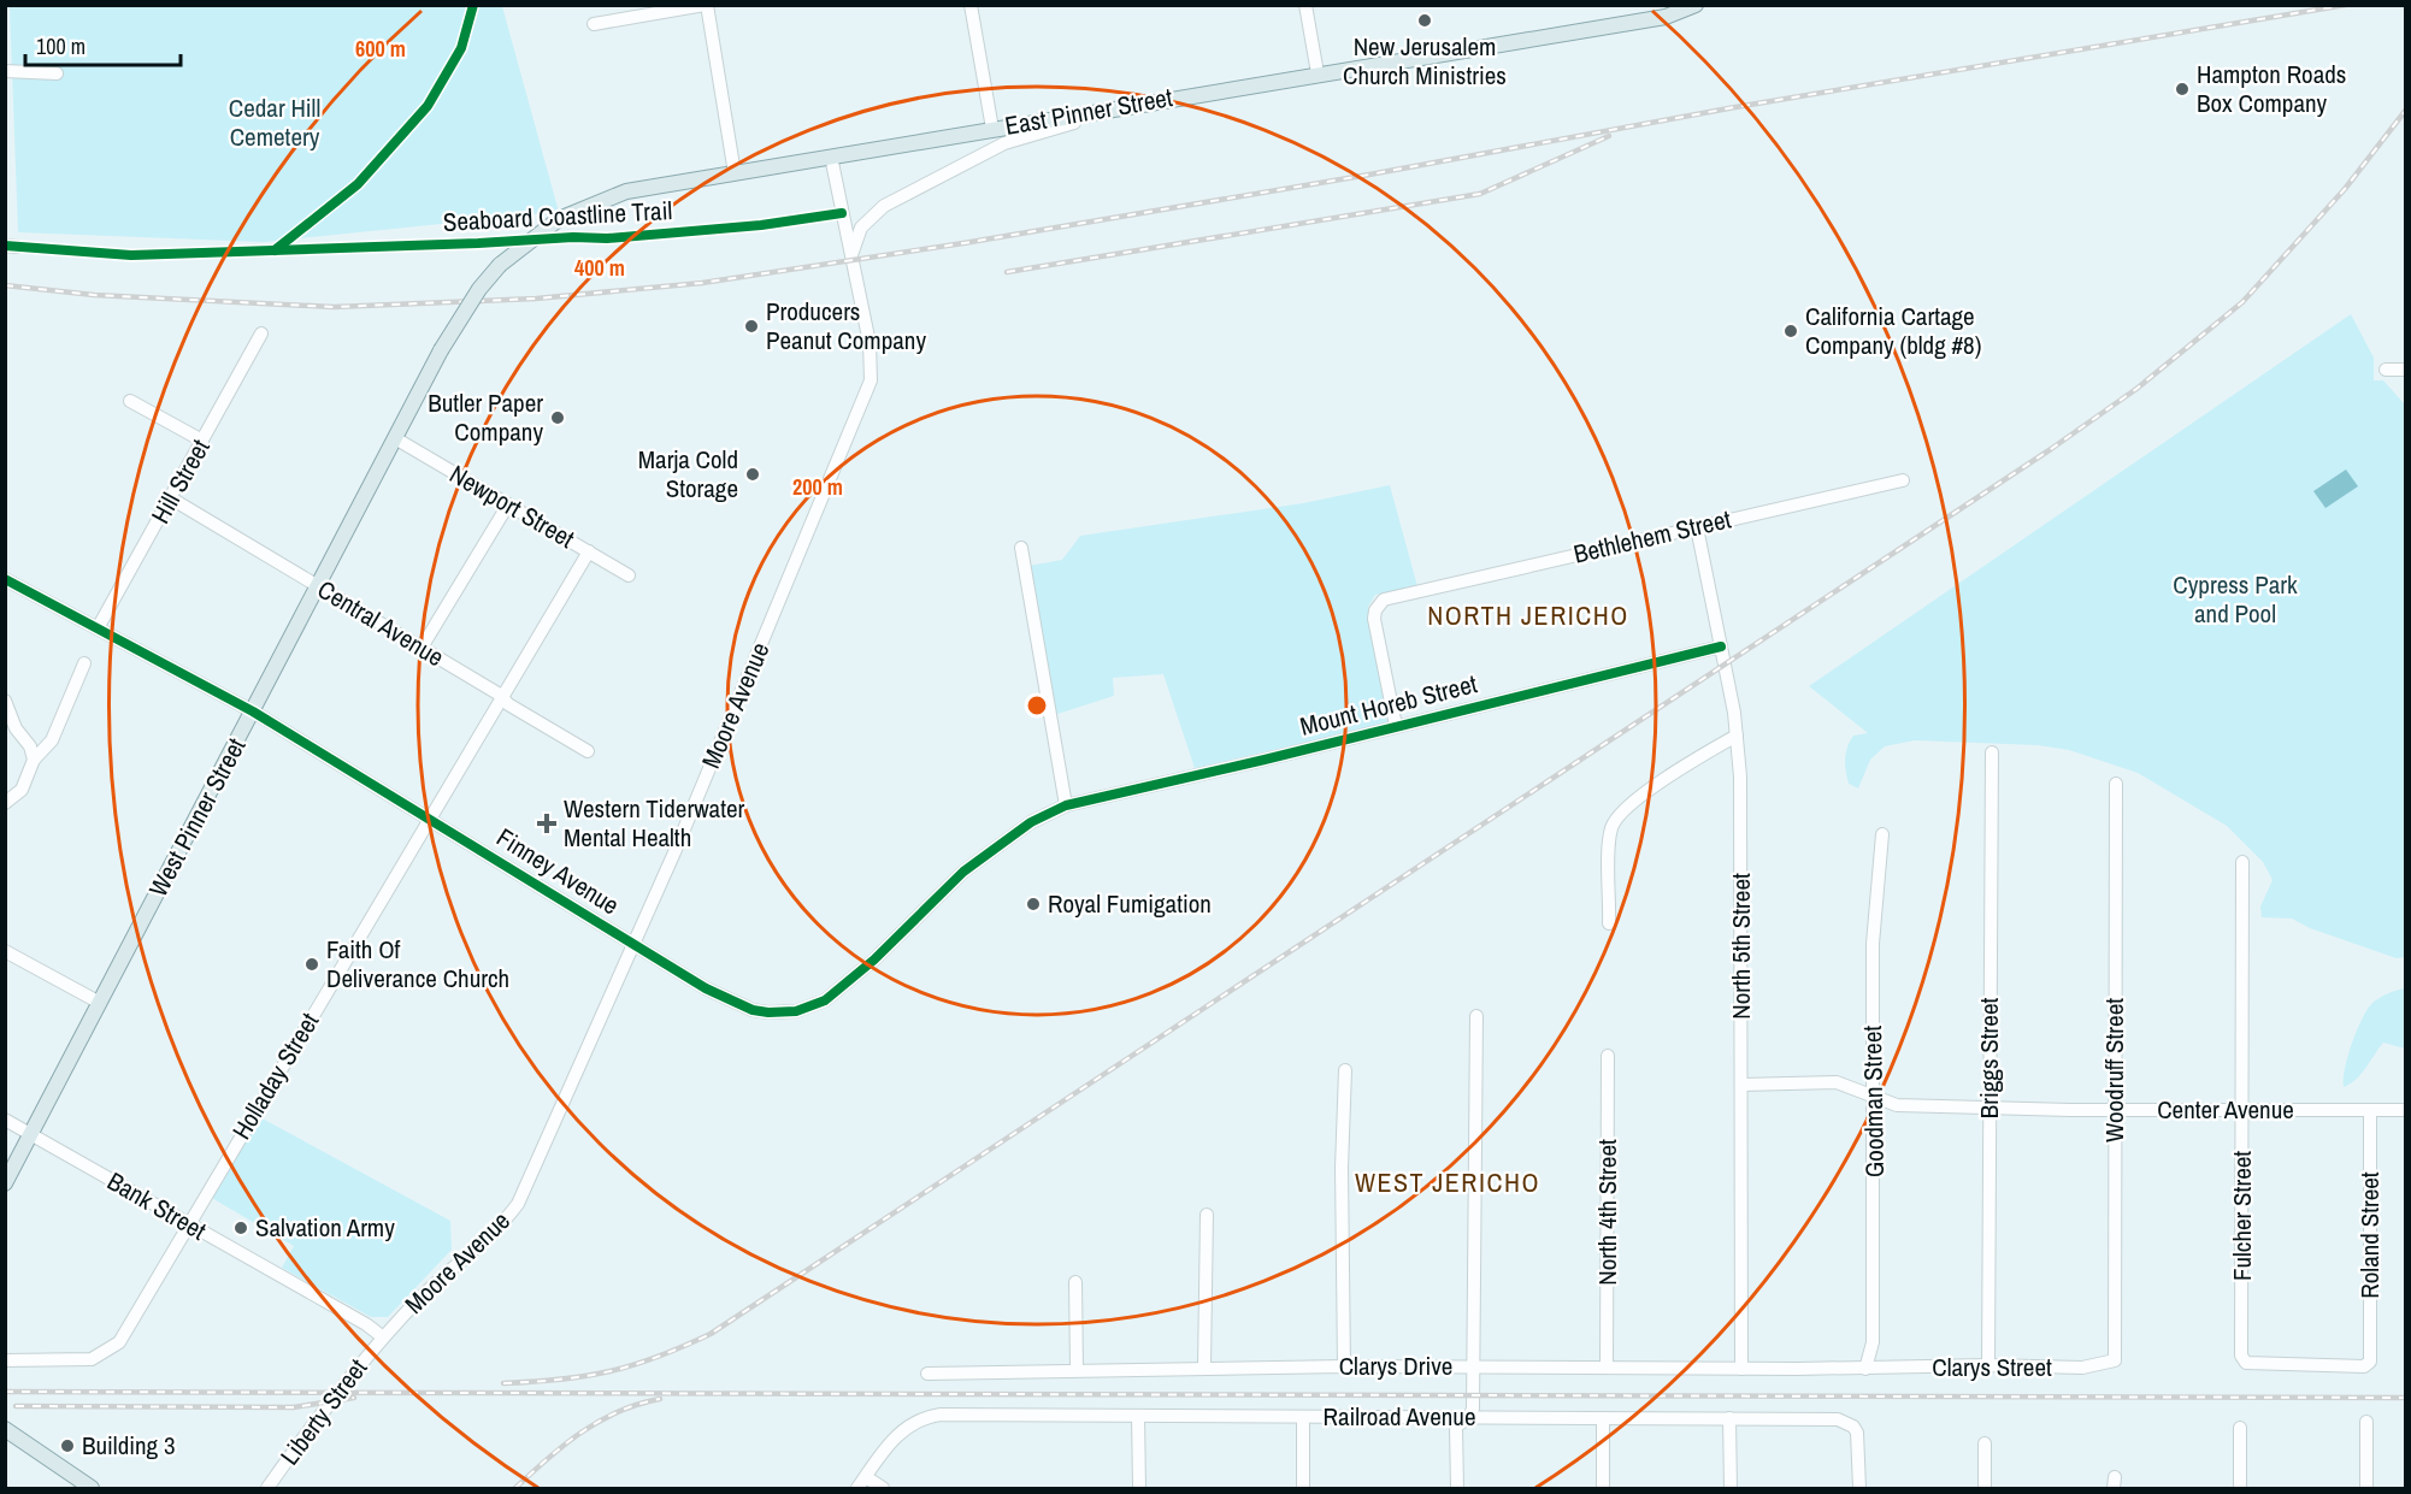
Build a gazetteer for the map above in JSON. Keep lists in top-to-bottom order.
{
  "streets": {
    "main road": ["East Pinner Street", "West Pinner Street"],
    "street": [
      "Hill Street",
      "Newport Street",
      "Bethlehem Street",
      "Central Avenue",
      "Moore Avenue",
      "Mount Horeb Street",
      "Finney Avenue",
      "North 5th Street",
      "Briggs Street",
      "Woodruff Street",
      "Holladay Street",
      "Goodman Street",
      "Center Avenue",
      "Bank Street",
      "North 4th Street",
      "Fulcher Street",
      "Roland Street",
      "Clarys Drive",
      "Clarys Street",
      "Liberty Street",
      "Railroad Avenue"
    ],
    "cycle path": ["Seaboard Coastline Trail"]
  },
  "crossings": [
    ["East Pinner Street", "Moore Avenue"],
    ["East Pinner Street", "West Pinner Street"],
    ["Hill Street", "Central Avenue"],
    ["Hill Street", "Finney Avenue"],
    ["Newport Street", "West Pinner Street"],
    ["Newport Street", "Holladay Street"],
    ["Bethlehem Street", "Mount Horeb Street"],
    ["Bethlehem Street", "North 5th Street"],
    ["Central Avenue", "West Pinner Street"],
    ["Central Avenue", "Holladay Street"],
    ["Moore Avenue", "Finney Avenue"],
    ["Moore Avenue", "Bank Street"],
    ["Moore Avenue", "Liberty Street"],
    ["Mount Horeb Street", "Finney Avenue"],
    ["Mount Horeb Street", "North 5th Street"],
    ["West Pinner Street", "Finney Avenue"],
    ["West Pinner Street", "Bank Street"],
    ["Finney Avenue", "Holladay Street"],
    ["North 5th Street", "Center Avenue"],
    ["North 5th Street", "Clarys Drive"],
    ["Briggs Street", "Center Avenue"],
    ["Briggs Street", "Clarys Street"],
    ["Woodruff Street", "Center Avenue"],
    ["Woodruff Street", "Clarys Street"],
    ["Holladay Street", "Bank Street"],
    ["Goodman Street", "Center Avenue"],
    ["Goodman Street", "Clarys Drive"],
    ["Goodman Street", "Clarys Street"],
    ["Center Avenue", "Fulcher Street"],
    ["Center Avenue", "Roland Street"],
    ["Bank Street", "Liberty Street"],
    ["North 4th Street", "Clarys Drive"],
    ["Fulcher Street", "Roland Street"],
    ["Clarys Drive", "Clarys Street"]
  ],
  "districts": ["NORTH JERICHO", "WEST JERICHO"],
  "parks": ["Cedar Hill Cemetery", "Cypress Park and Pool"],
  "places": {
    "other": [
      "New Jerusalem Church Ministries",
      "Hampton Roads Box Company",
      "Producers Peanut Company",
      "California Cartage Company (bldg #8)",
      "Butler Paper Company",
      "Marja Cold Storage",
      "Royal Fumigation",
      "Faith Of Deliverance Church",
      "Salvation Army",
      "Building 3"
    ],
    "health": ["Western Tiderwater Mental Health"]
  },
  "scale_bar": "100 m",
  "rings": ["600 m", "400 m", "200 m"]
}
